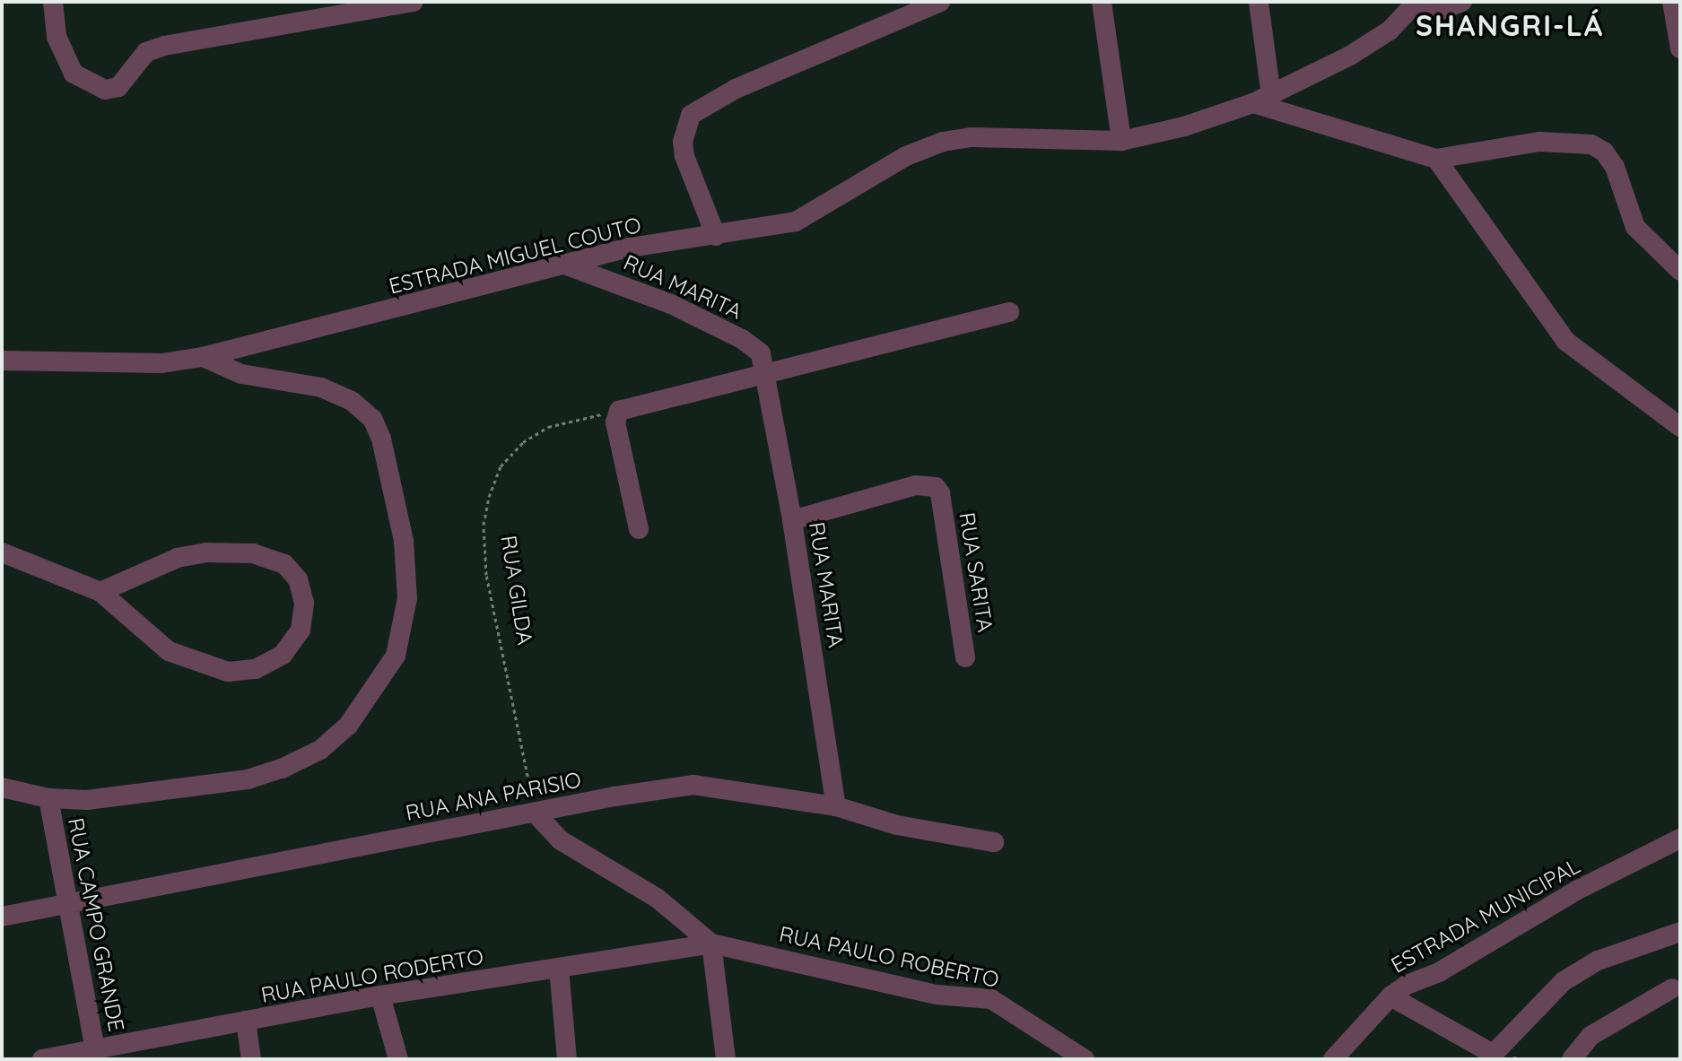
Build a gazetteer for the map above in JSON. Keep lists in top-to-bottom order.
{
  "streets": {
    "street": [
      "ESTRADA MIGUEL COUTO",
      "RUA MARITA",
      "RUA SARITA",
      "RUA ANA PARISIO",
      "ESTRADA MUNICIPAL",
      "RUA CAMPO GRANDE",
      "RUA PAULO ROBERTO",
      "RUA PAULO RODERTO"
    ],
    "path": ["RUA GILDA"]
  },
  "crossings": [
    ["ESTRADA MIGUEL COUTO", "RUA MARITA"],
    ["RUA MARITA", "RUA SARITA"],
    ["RUA MARITA", "RUA ANA PARISIO"],
    ["RUA GILDA", "RUA ANA PARISIO"],
    ["RUA ANA PARISIO", "RUA CAMPO GRANDE"],
    ["RUA CAMPO GRANDE", "RUA PAULO RODERTO"],
    ["RUA PAULO ROBERTO", "RUA PAULO RODERTO"]
  ],
  "districts": ["SHANGRI-LÁ"]
}
